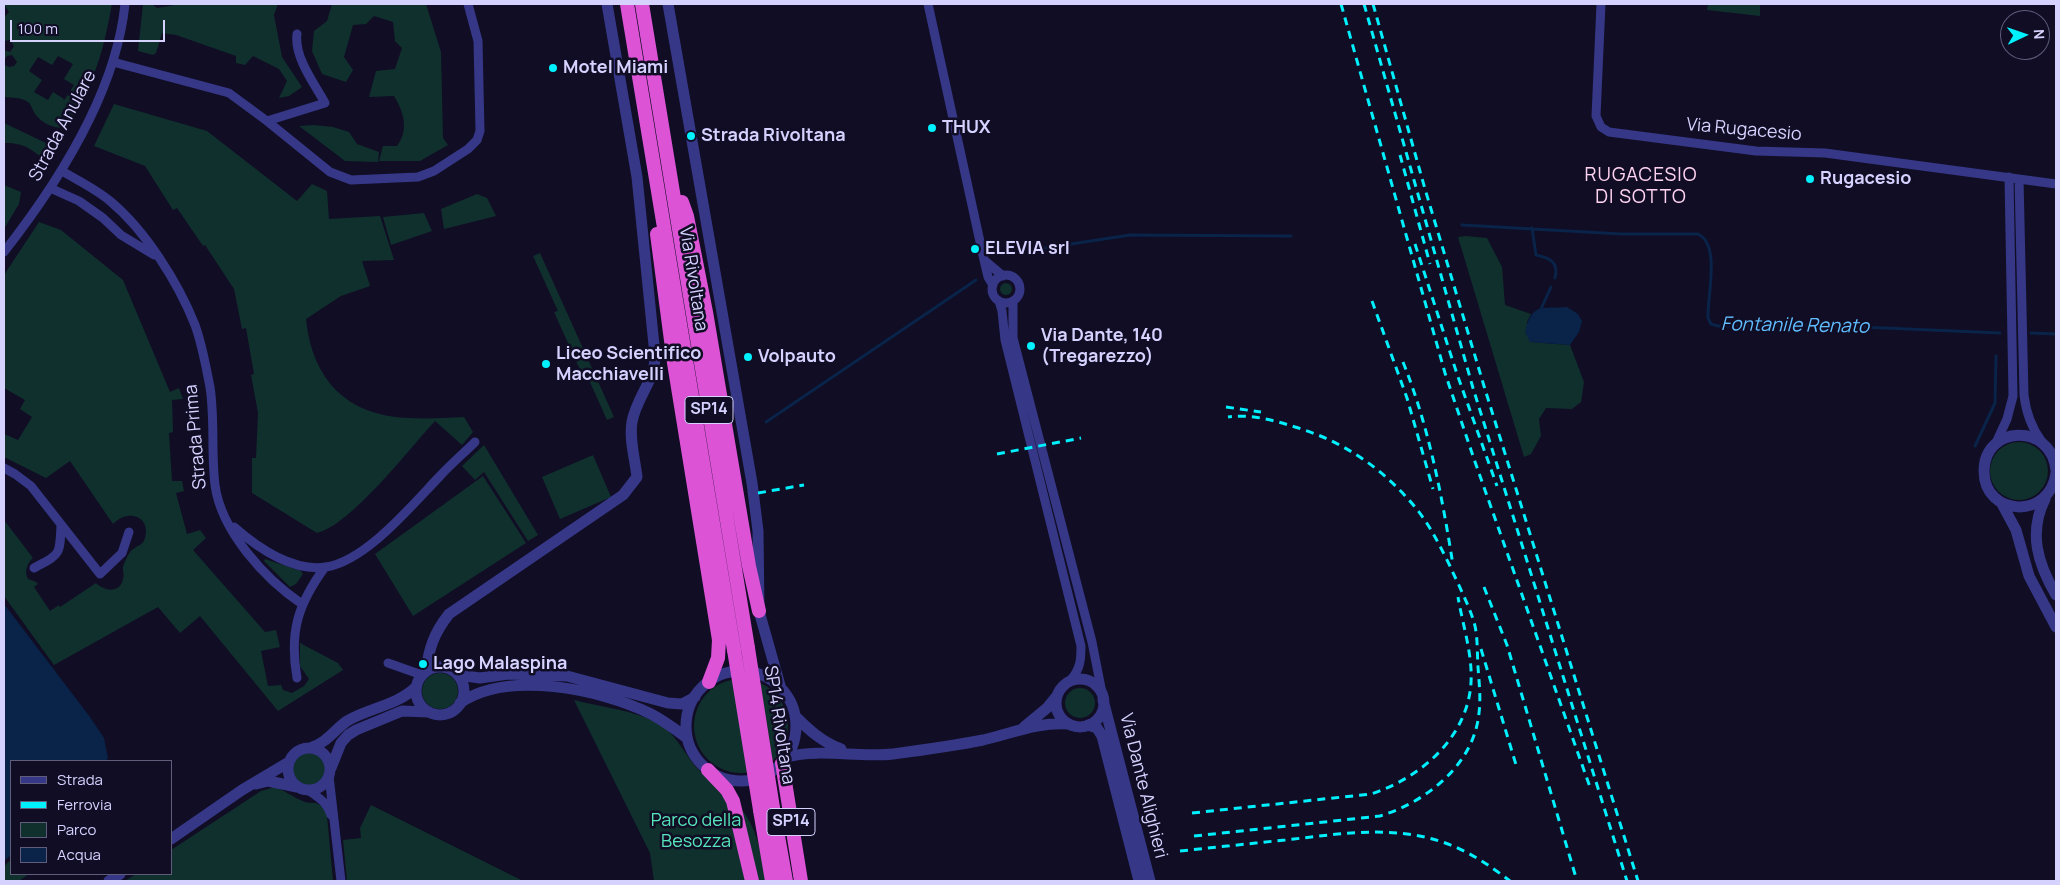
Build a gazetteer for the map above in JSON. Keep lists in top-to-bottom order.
{
  "streets": {
    "highway": ["Via Rivoltana", "SP14", "SP14 Rivoltana"],
    "street": [
      "Strada Anulare",
      "Via Rugacesio",
      "Strada Prima",
      "Via Dante Alighieri"
    ]
  },
  "crossings": [
    ["Strada Anulare", "Strada Prima"],
    ["Via Rivoltana", "SP14"],
    ["Via Rivoltana", "SP14 Rivoltana"],
    ["SP14", "SP14 Rivoltana"]
  ],
  "districts": ["RUGACESIO DI SOTTO"],
  "water": ["Fontanile Renato"],
  "parks": ["Parco della Besozza"],
  "places": [
    "Motel Miami",
    "THUX",
    "Strada Rivoltana",
    "Rugacesio",
    "ELEVIA srl",
    "Via Dante, 140 (Tregarezzo)",
    "Volpauto",
    "Liceo Scientifico Macchiavelli",
    "Lago Malaspina"
  ],
  "legend": [
    "Strada",
    "Ferrovia",
    "Parco",
    "Acqua"
  ],
  "scale_bar": "100 m",
  "north": "right"
}
